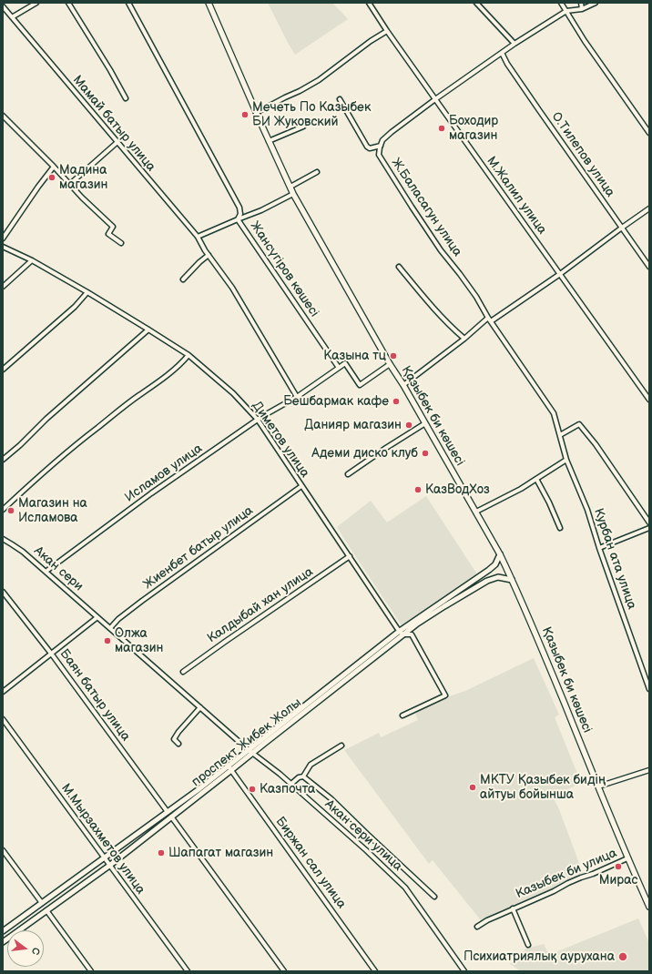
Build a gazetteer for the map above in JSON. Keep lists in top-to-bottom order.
{
  "streets": {
    "main road": ["Қазыбек би көшесі"],
    "street": [
      "Мамай батыр улица",
      "О.Тилепов улица",
      "М.Жалил улица",
      "Ж.Баласагун улица",
      "Жансүгіров көшесі",
      "Диметов улица",
      "Исламов улица",
      "Жиенбет батыр улица",
      "Курбан ата улица",
      "Акан сери",
      "Калдыбай хан улица",
      "Баян батыр улица",
      "проспект Жибек Жолы",
      "Акан сери улица",
      "М.Мырзахметов улица",
      "Биржан сал улица",
      "Казыбек би улица"
    ]
  },
  "crossings": [
    ["Мамай батыр улица", "Исламов улица"],
    ["Ж.Баласагун улица", "Курбан ата улица"],
    ["Жансүгіров көшесі", "Исламов улица"],
    ["Қазыбек би көшесі", "проспект Жибек Жолы"],
    ["Қазыбек би көшесі", "Казыбек би улица"],
    ["Диметов улица", "Исламов улица"],
    ["Диметов улица", "Жиенбет батыр улица"],
    ["Диметов улица", "Калдыбай хан улица"],
    ["Диметов улица", "проспект Жибек Жолы"],
    ["Исламов улица", "Акан сери"],
    ["Жиенбет батыр улица", "Акан сери улица"],
    ["Акан сери", "Акан сери улица"],
    ["Баян батыр улица", "проспект Жибек Жолы"],
    ["проспект Жибек Жолы", "Акан сери улица"],
    ["проспект Жибек Жолы", "М.Мырзахметов улица"],
    ["проспект Жибек Жолы", "Биржан сал улица"]
  ],
  "places": [
    "Мечеть По Казыбек БИ Жуковский",
    "Боходир магазин",
    "Мадина магазин",
    "Казына тц",
    "Бешбармак кафе",
    "Данияр магазин",
    "Адеми диско клуб",
    "КазВодХоз",
    "Магазин на Исламова",
    "Олжа магазин",
    "МКТУ Қазыбек бидің айтуы бойынша",
    "Казпочта",
    "Шапагат магазин",
    "Мирас",
    "Психиатриялық аурухана"
  ],
  "north": "right"
}
